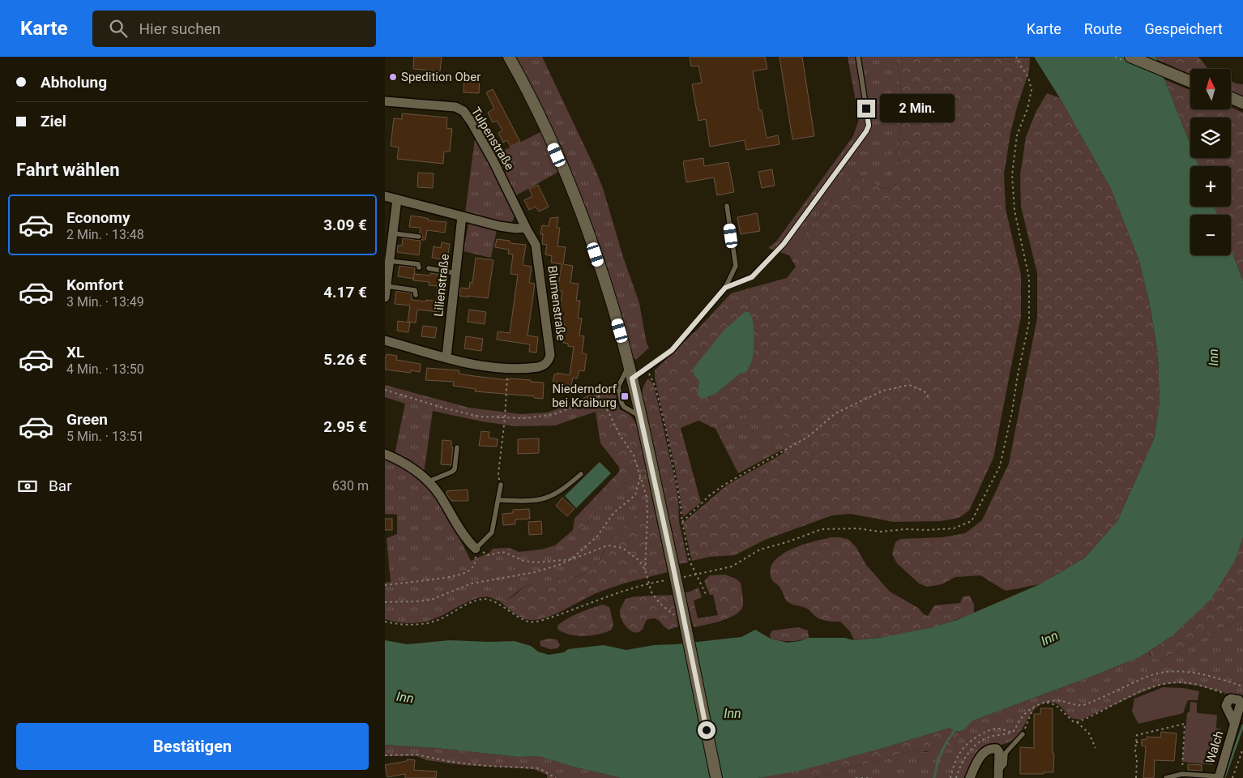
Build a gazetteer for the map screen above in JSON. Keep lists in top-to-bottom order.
{
  "streets": {
    "street": [
      "Tulpenstraße",
      "Lilienstraße",
      "Blumenstraße",
      "Walch"
    ]
  },
  "crossings": [
    ["Tulpenstraße", "Blumenstraße"],
    ["Lilienstraße", "Blumenstraße"]
  ],
  "water": ["Inn"],
  "places": {
    "other": ["Spedition Ober"],
    "transit": ["Niederndorf bei Kraiburg"]
  },
  "north": "top",
  "page": {
    "header": "Karte",
    "search": "Hier suchen",
    "nav": ["Karte", "Route", "Gespeichert"],
    "banner": ["Abholung", "Ziel"],
    "map_buttons": ["+", "−"],
    "bubble": "2 Min.",
    "heading": "Fahrt wählen",
    "list": [
      {
        "name": "Economy",
        "note": "2 Min. · 13:48",
        "value": "3.09 €"
      },
      {
        "name": "Komfort",
        "note": "3 Min. · 13:49",
        "value": "4.17 €"
      },
      {
        "name": "XL",
        "note": "4 Min. · 13:50",
        "value": "5.26 €"
      },
      {
        "name": "Green",
        "note": "5 Min. · 13:51",
        "value": "2.95 €"
      }
    ],
    "pay": ["Bar", "630 m"],
    "buttons": "Bestätigen"
  }
}
